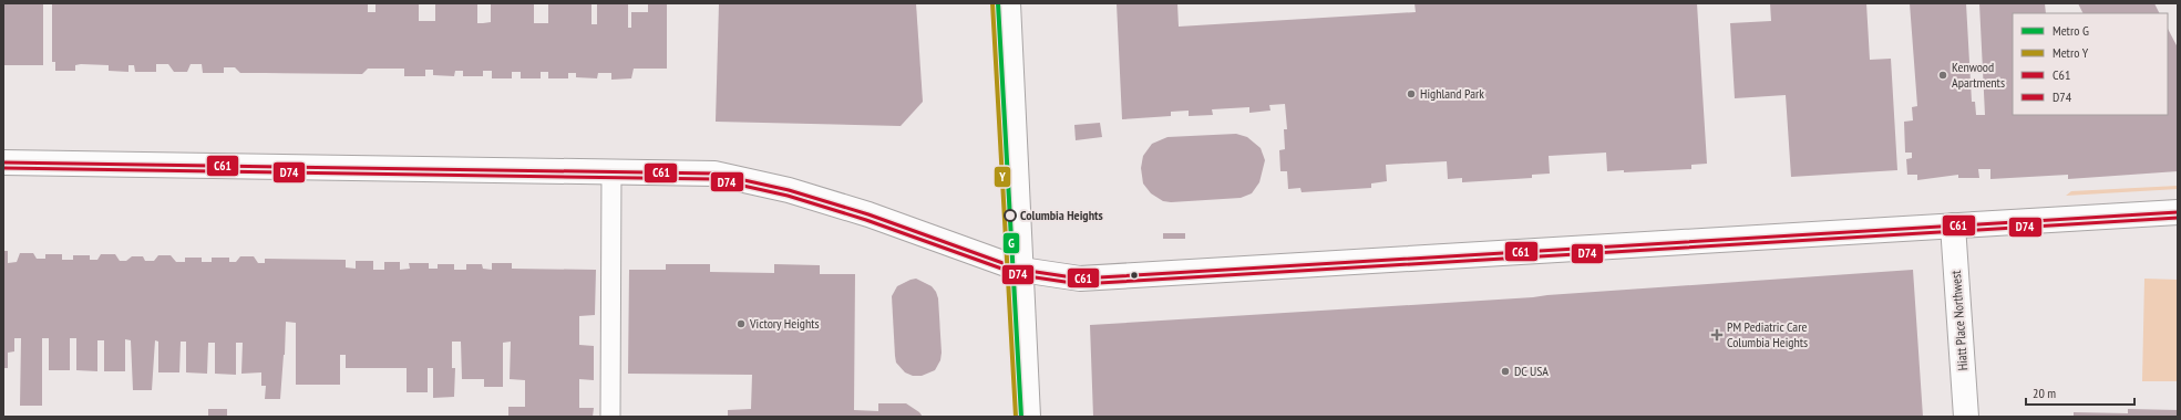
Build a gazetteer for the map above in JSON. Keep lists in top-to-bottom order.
{
  "streets": {
    "main road": ["Hiatt Place Northwest"]
  },
  "places": {
    "other": [
      "Kenwood Apartments",
      "Highland Park",
      "Columbia Heights",
      "Victory Heights",
      "DC USA"
    ],
    "health": ["PM Pediatric Care Columbia Heights"]
  },
  "lines": [
    "metro line G",
    "metro line Y",
    "transit line C61",
    "transit line D74"
  ],
  "legend": [
    "Metro G",
    "Metro Y",
    "C61",
    "D74"
  ],
  "scale_bar": "20 m"
}
